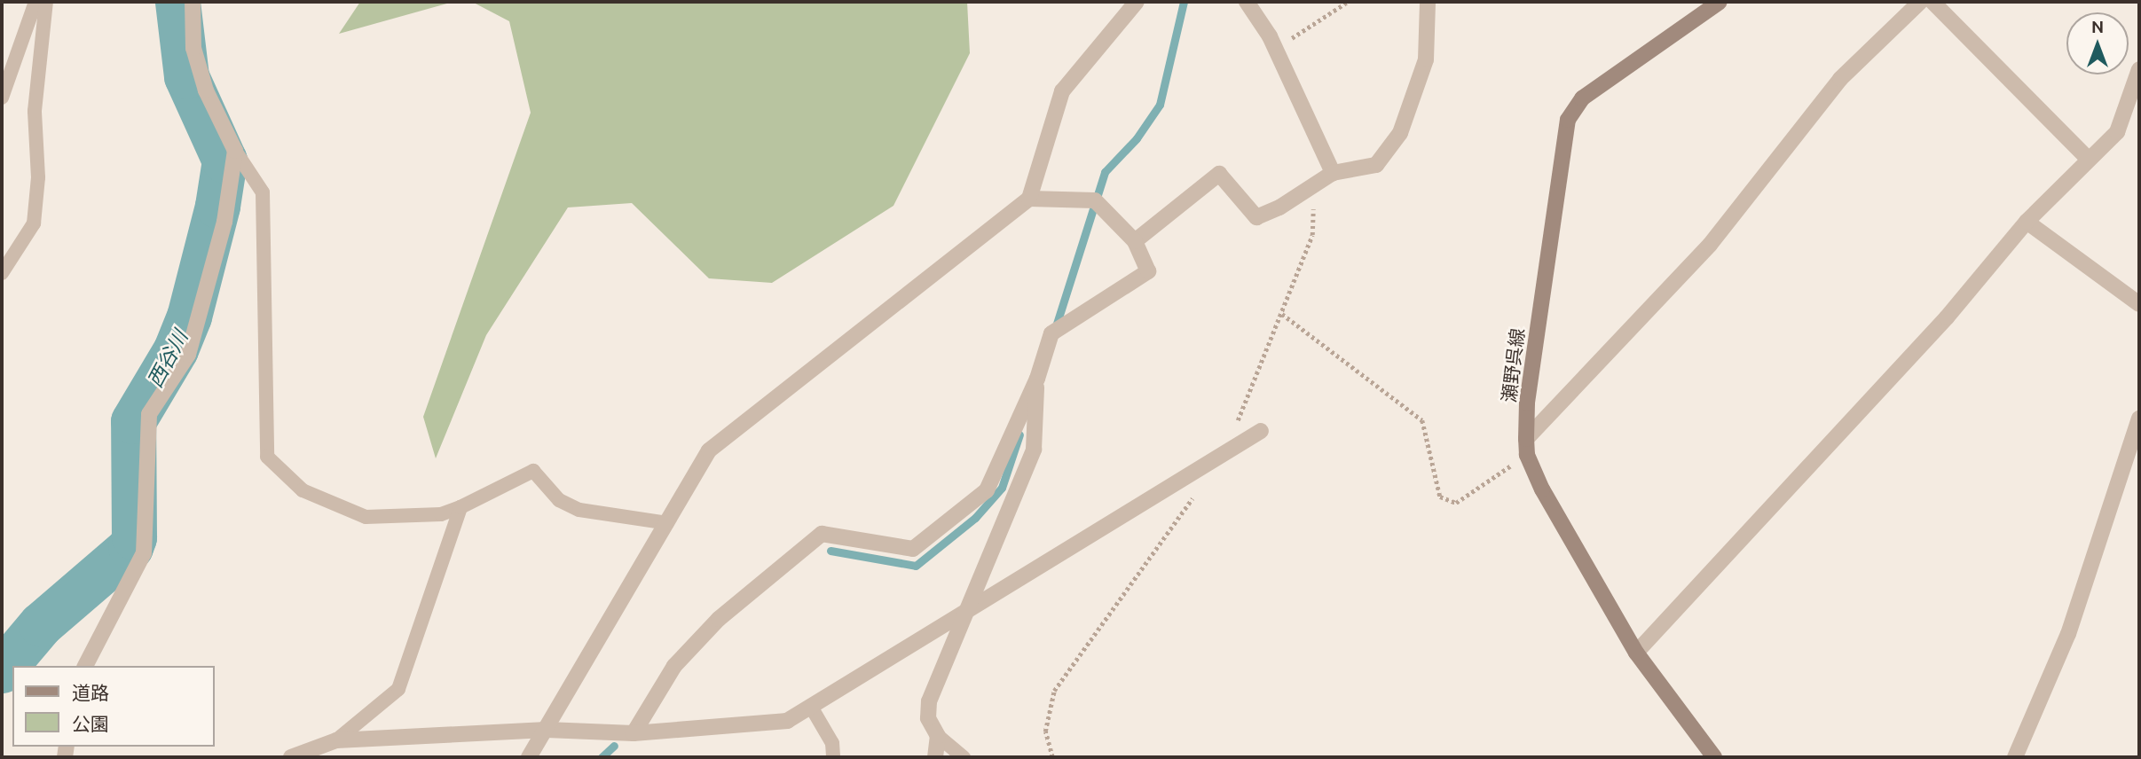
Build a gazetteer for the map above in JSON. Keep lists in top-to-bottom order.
{
  "streets": {
    "main road": ["瀬野呉線"]
  },
  "water": ["西谷川"],
  "legend": ["道路", "公園"],
  "north": "top"
}
